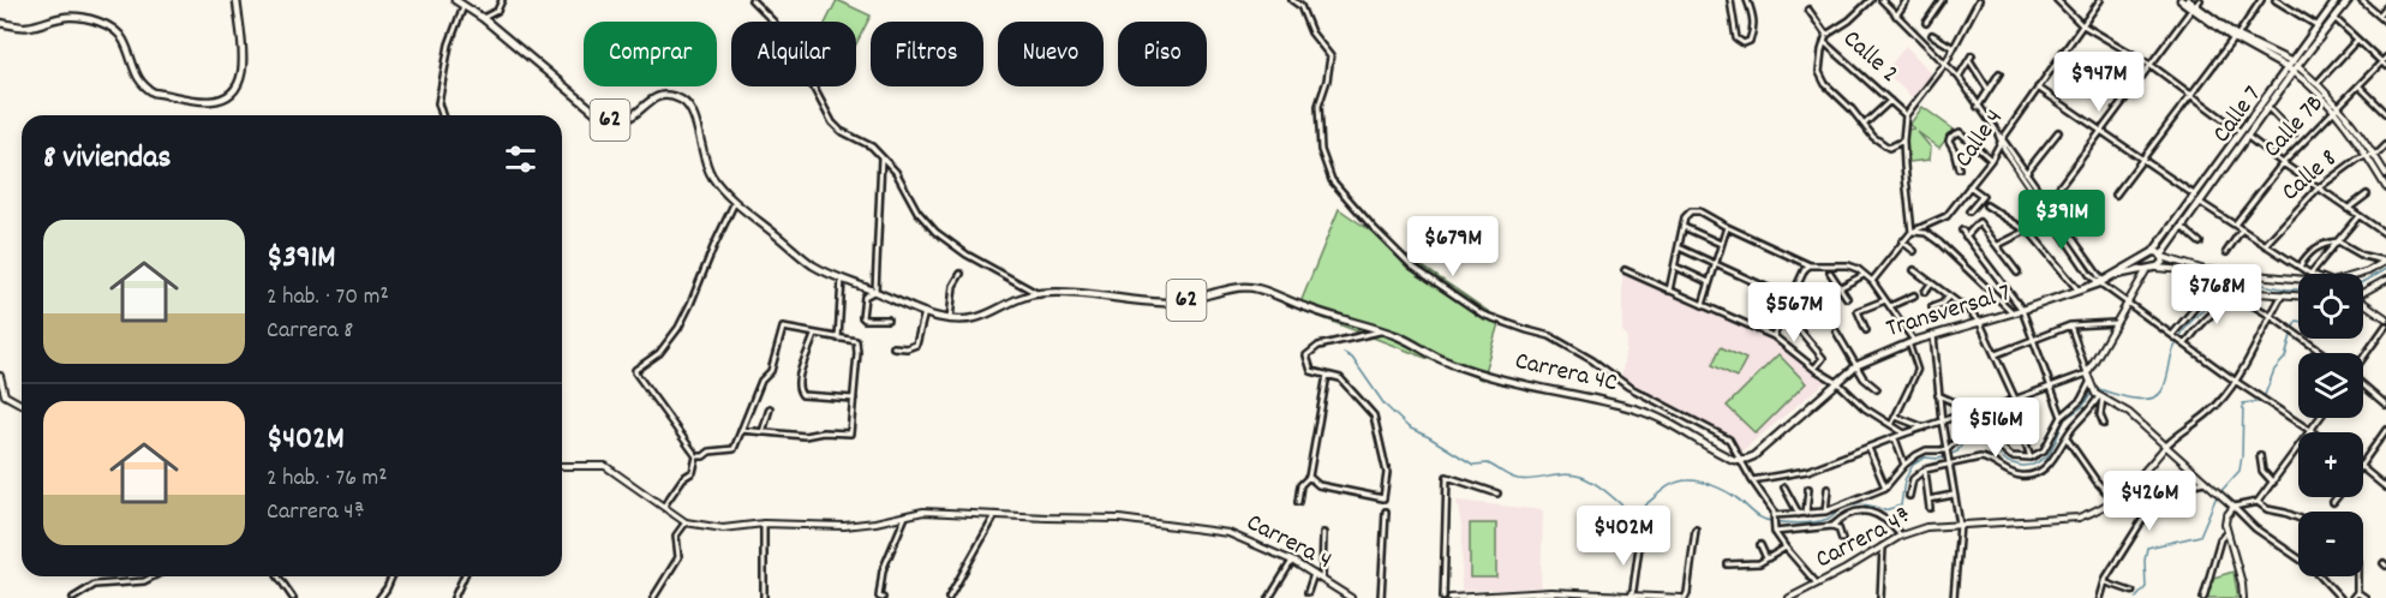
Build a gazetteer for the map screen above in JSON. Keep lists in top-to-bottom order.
{
  "streets": {
    "main road": [
      "Calle 7",
      "62",
      "Transversal 7",
      "Carrera 4C"
    ],
    "street": [
      "Calle 2",
      "Calle 7B",
      "Calle 4",
      "Calle 8",
      "Carrera 4ª",
      "Carrera 4"
    ]
  },
  "crossings": [
    ["Calle 7", "Transversal 7"],
    ["62", "Carrera 4C"],
    ["Transversal 7", "Carrera 4C"]
  ],
  "page": {
    "chip": [
      "Comprar",
      "Alquilar",
      "Filtros",
      "Nuevo",
      "Piso"
    ],
    "price": [
      "$947M",
      "$391M",
      "$679M",
      "$768M",
      "$567M",
      "$516M",
      "$426M",
      "$402M"
    ],
    "heading": "8 viviendas",
    "list": [
      {
        "name": "$391M",
        "note": "2 hab. · 70 m² · Carrera 8"
      },
      {
        "name": "$402M",
        "note": "2 hab. · 76 m² · Carrera 4ª"
      }
    ],
    "map_buttons": ["+", "−"]
  }
}
